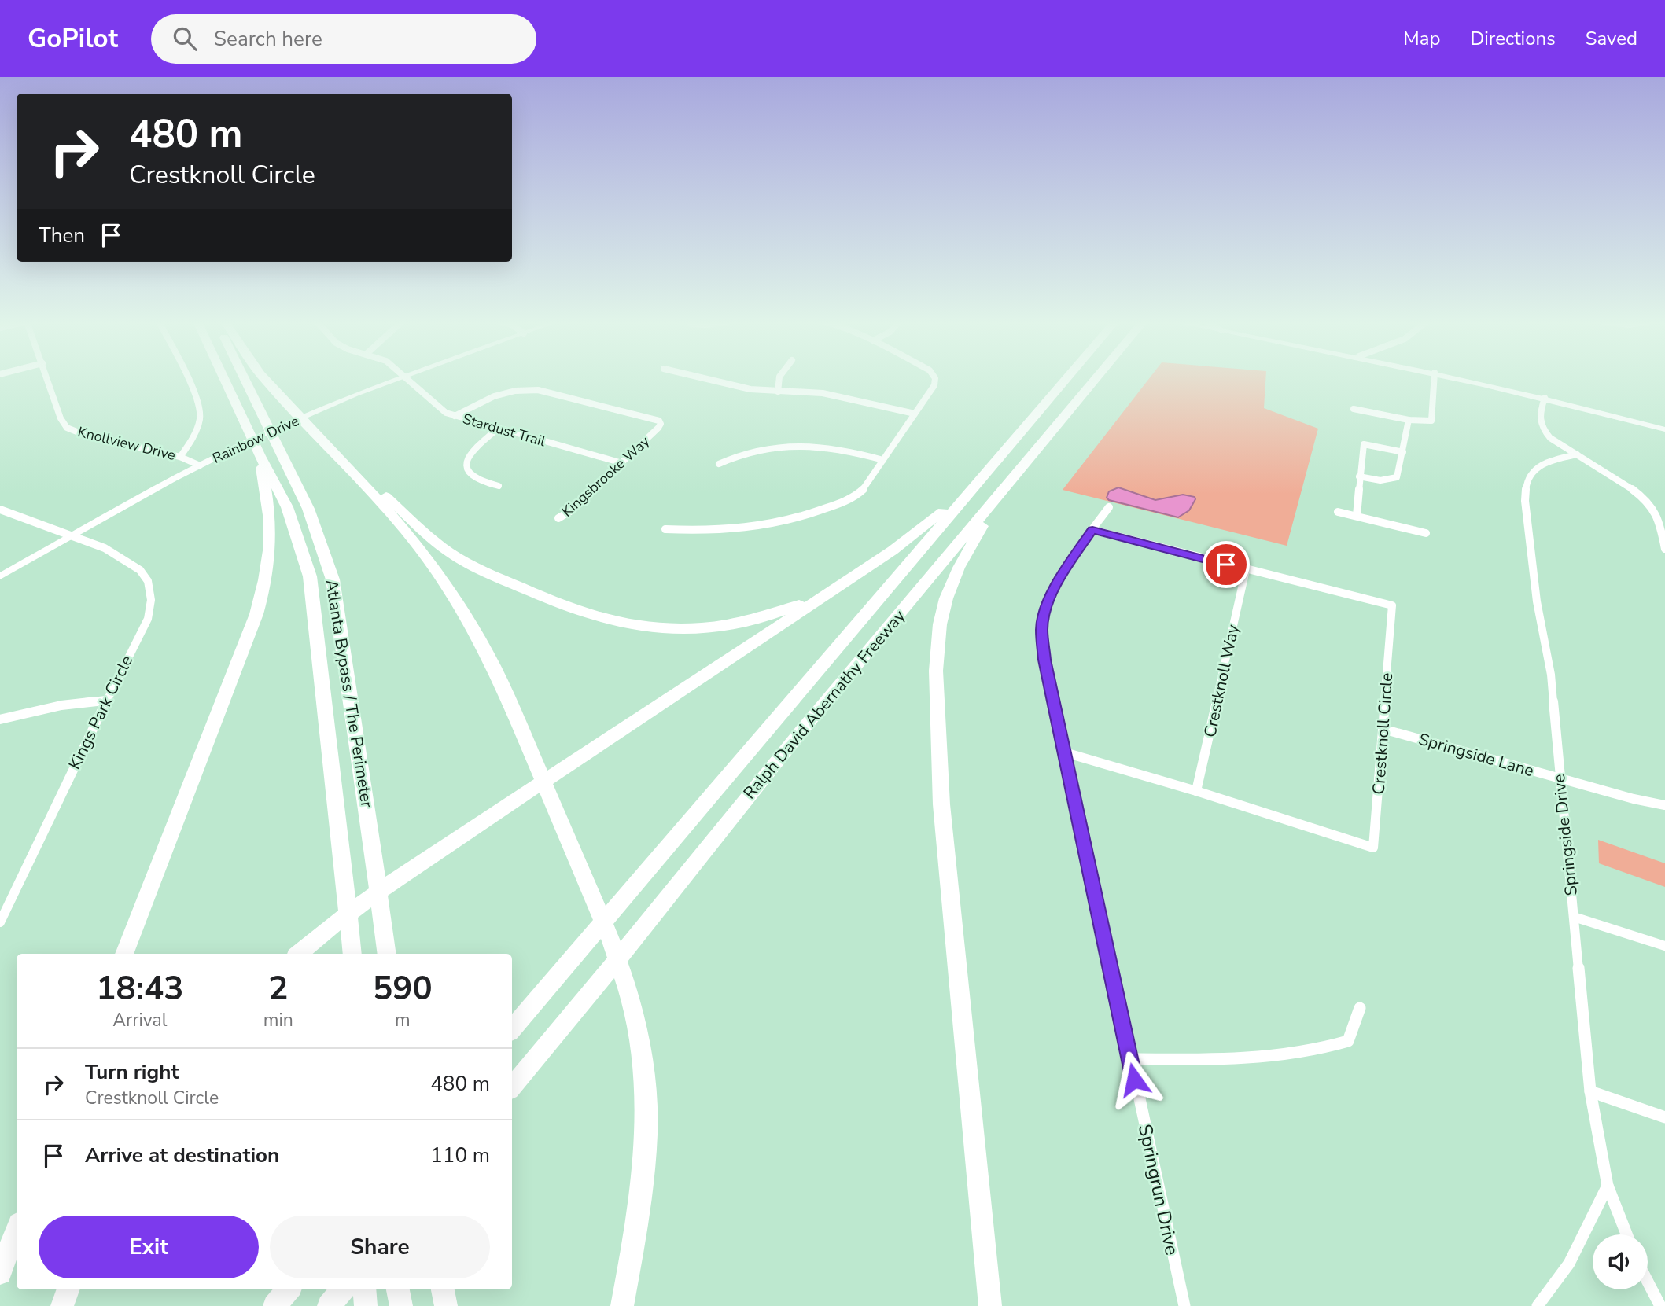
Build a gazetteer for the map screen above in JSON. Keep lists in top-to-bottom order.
{
  "streets": {
    "highway": ["Atlanta Bypass / The Perimeter", "Ralph David Abernathy Freeway"],
    "street": [
      "Stardust Trail",
      "Rainbow Drive",
      "Knollview Drive",
      "Kingsbrooke Way",
      "Crestknoll Way",
      "Kings Park Circle",
      "Crestknoll Circle",
      "Springside Lane",
      "Springside Drive",
      "Springrun Drive"
    ]
  },
  "crossings": [
    ["Stardust Trail", "Kingsbrooke Way"],
    ["Rainbow Drive", "Knollview Drive"],
    ["Rainbow Drive", "Kings Park Circle"],
    ["Crestknoll Way", "Crestknoll Circle"],
    ["Crestknoll Circle", "Springside Lane"],
    ["Crestknoll Circle", "Springrun Drive"],
    ["Springside Lane", "Springside Drive"]
  ],
  "page": {
    "header": "GoPilot",
    "search": "Search here",
    "nav": ["Map", "Directions", "Saved"],
    "turn": ["480 m", "Crestknoll Circle"],
    "then": "Then",
    "eta": [
      "18:43",
      "Arrival",
      "2",
      "min",
      "590",
      "m"
    ],
    "list": [
      {
        "name": "Turn right",
        "note": "Crestknoll Circle",
        "value": "480 m"
      },
      {
        "name": "Arrive at destination",
        "value": "110 m"
      }
    ],
    "buttons": ["Exit", "Share"]
  }
}
